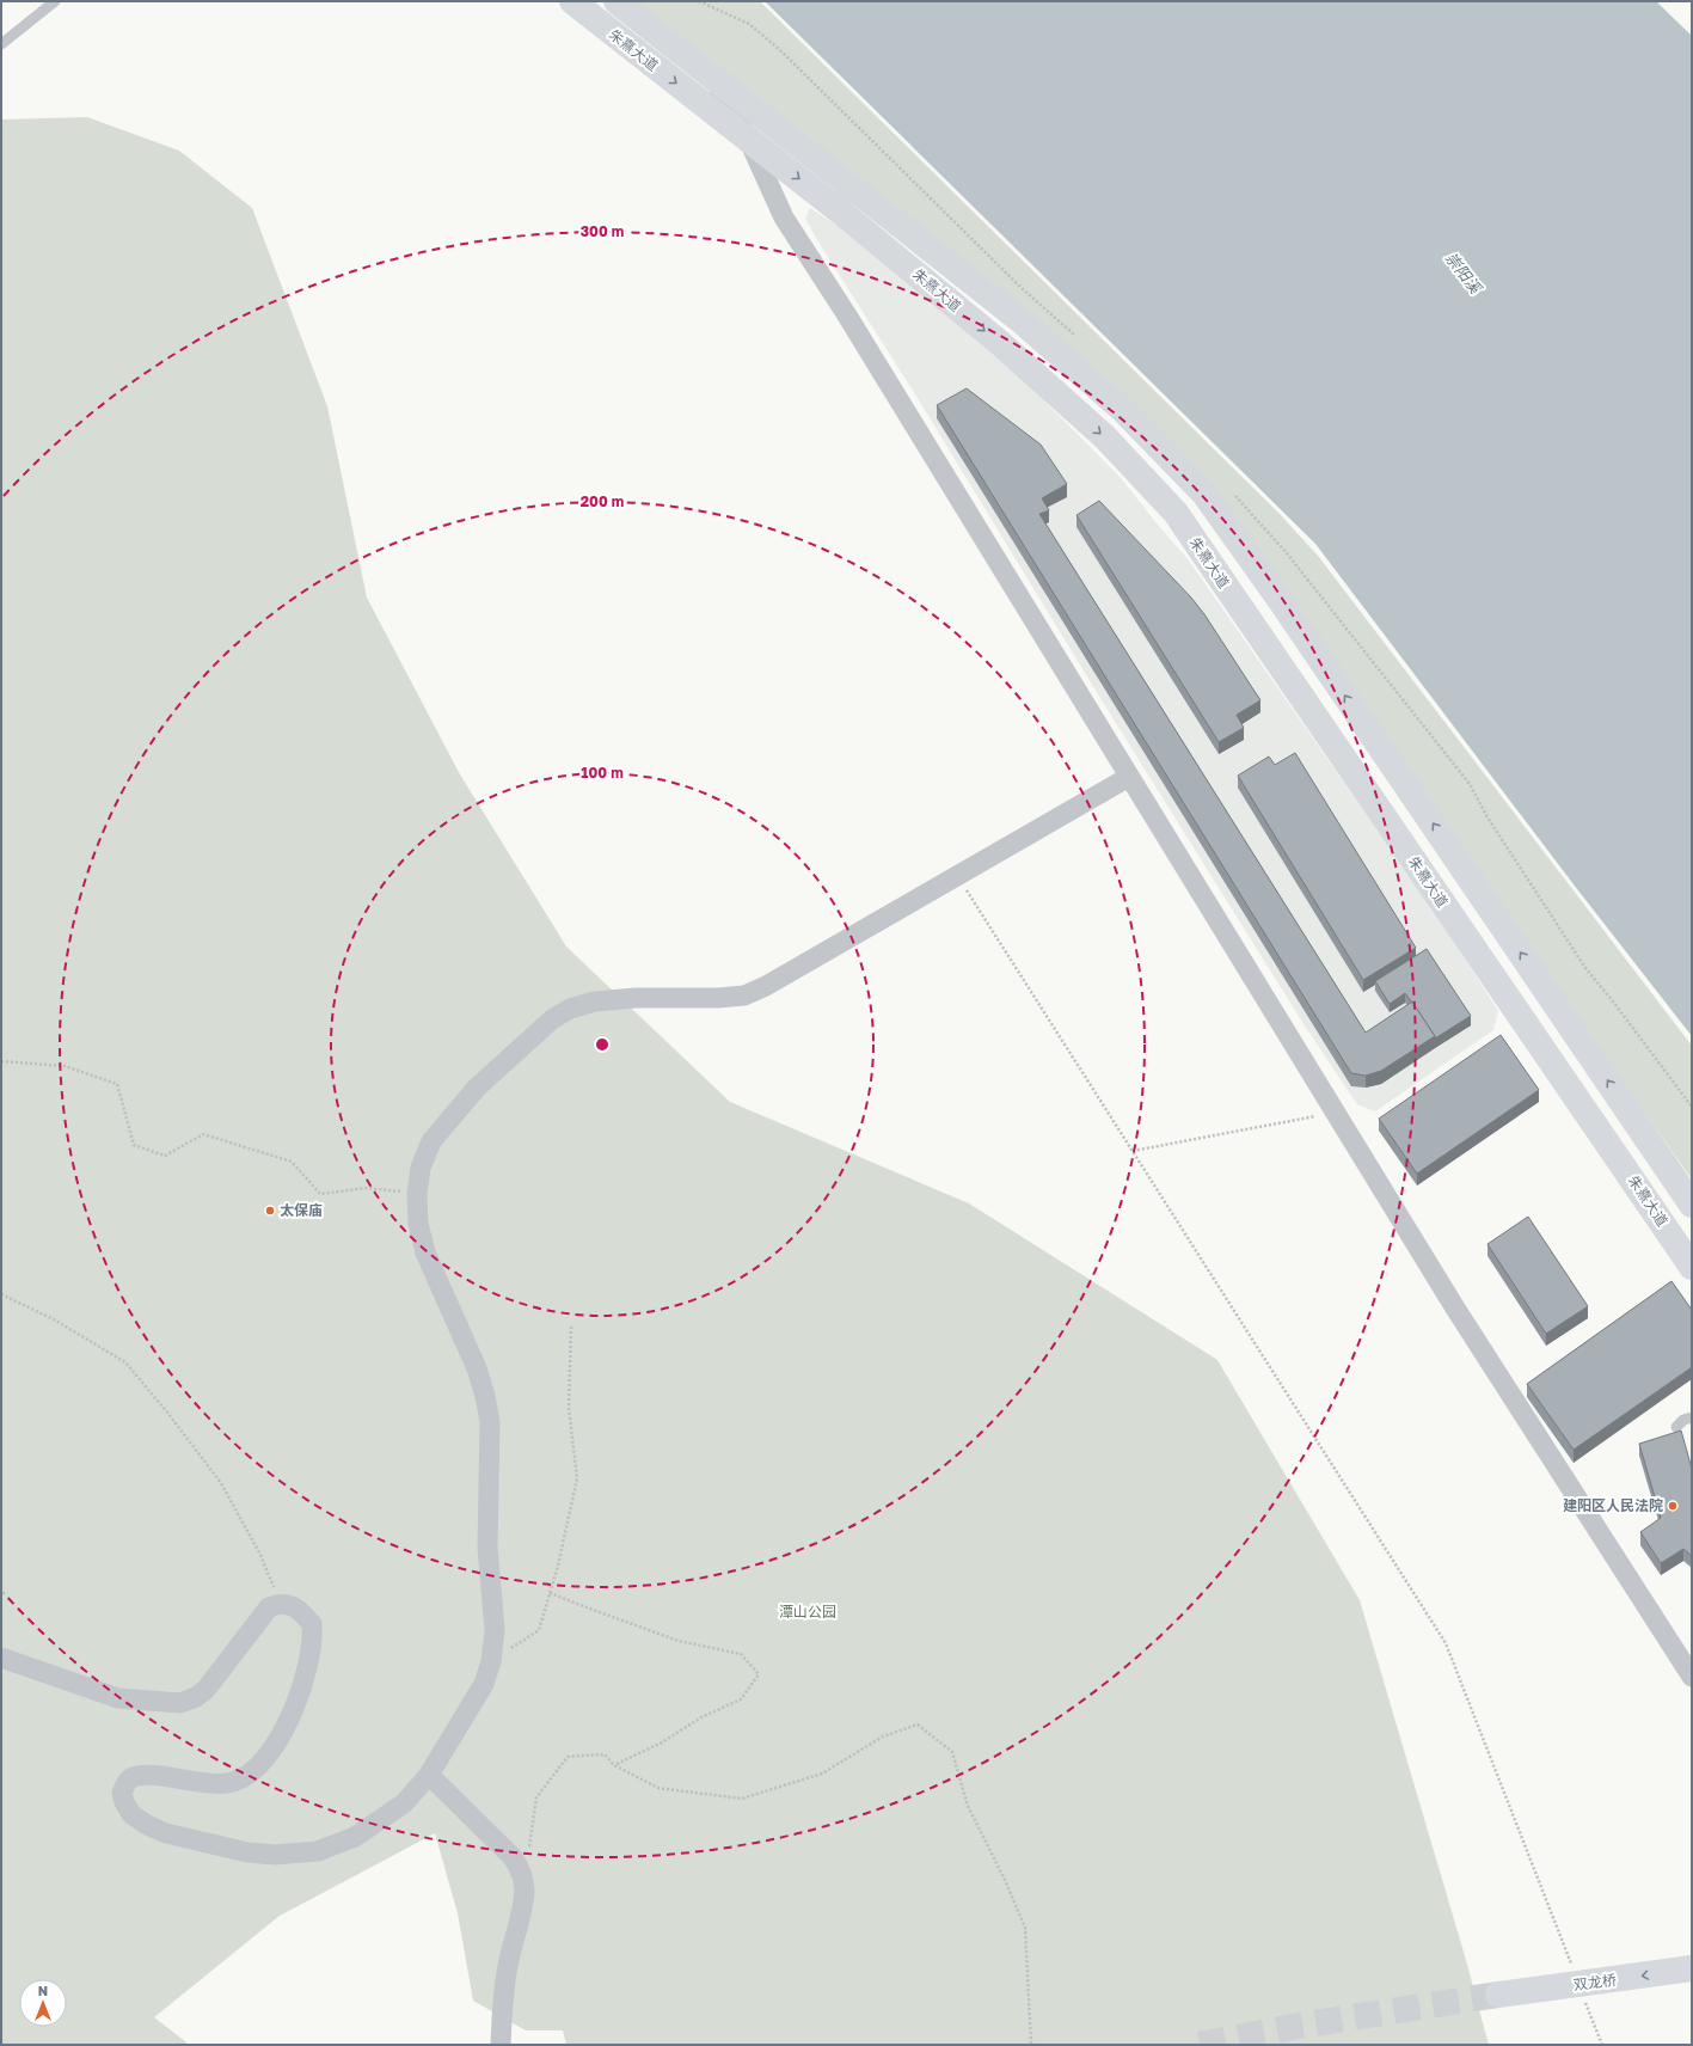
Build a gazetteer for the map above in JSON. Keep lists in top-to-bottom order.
{
  "streets": {
    "main road": ["朱熹大道", "双龙桥"]
  },
  "one_way": ["双龙桥"],
  "water": ["崇阳溪"],
  "parks": ["潭山公园"],
  "places": ["太保庙", "建阳区人民法院"],
  "north": "top",
  "rings": ["300 m", "200 m", "100 m"]
}
